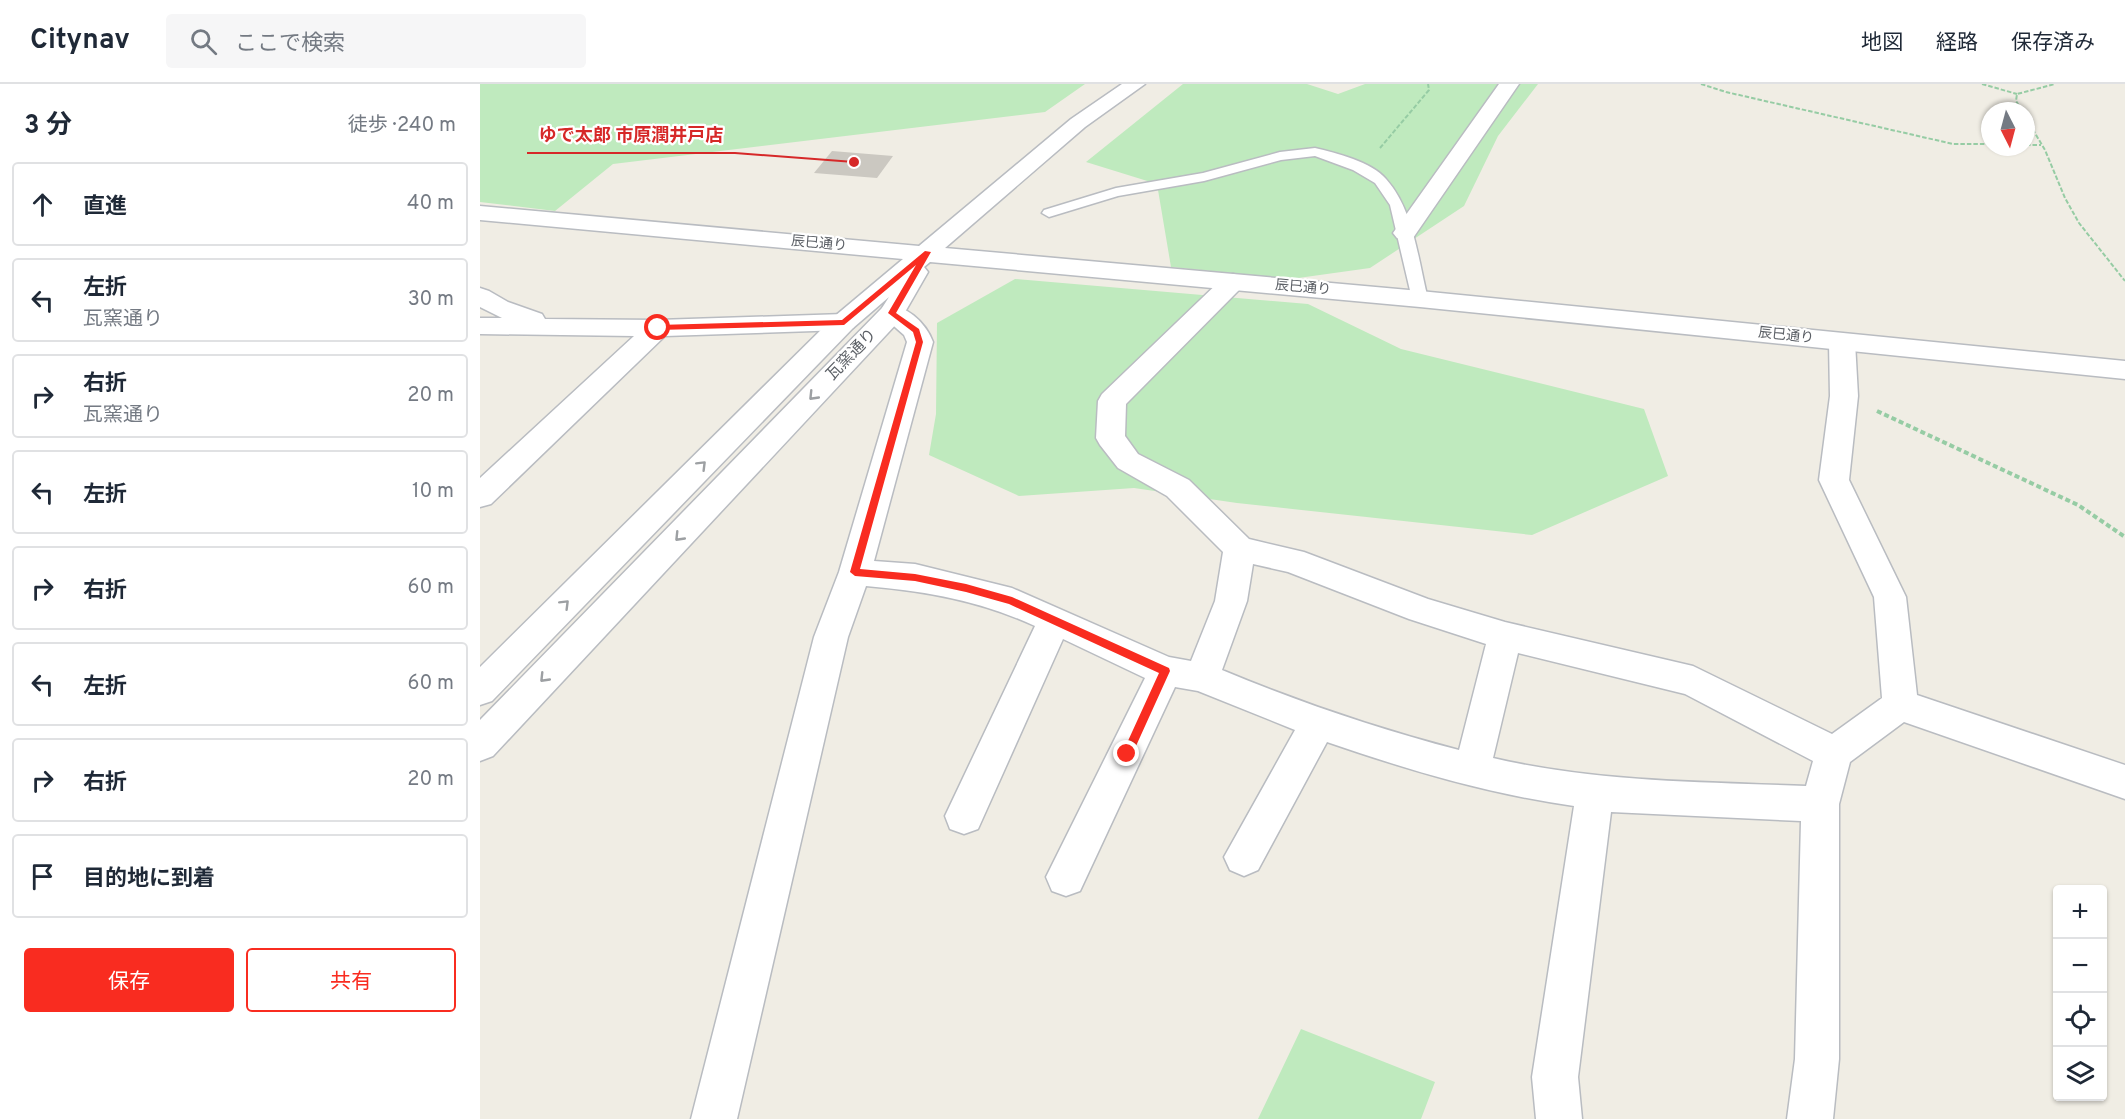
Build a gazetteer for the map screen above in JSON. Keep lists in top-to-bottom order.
{
  "streets": {
    "street": ["辰巳通り", "瓦窯通り"]
  },
  "crossings": [
    ["辰巳通り", "瓦窯通り"]
  ],
  "places": ["ゆで太郎 市原潤井戸店"],
  "north": "bottom",
  "page": {
    "header": "Citynav",
    "search": "ここで検索",
    "nav": ["地図", "経路", "保存済み"],
    "heading": ["3 分", "徒歩 · 240 m"],
    "list": [
      ["直進", "40 m"],
      ["左折", "瓦窯通り", "30 m"],
      ["右折", "瓦窯通り", "20 m"],
      ["左折", "10 m"],
      ["右折", "60 m"],
      ["左折", "60 m"],
      ["右折", "20 m"],
      "目的地に到着"
    ],
    "map_buttons": ["+", "−"],
    "buttons": ["保存", "共有"]
  }
}
